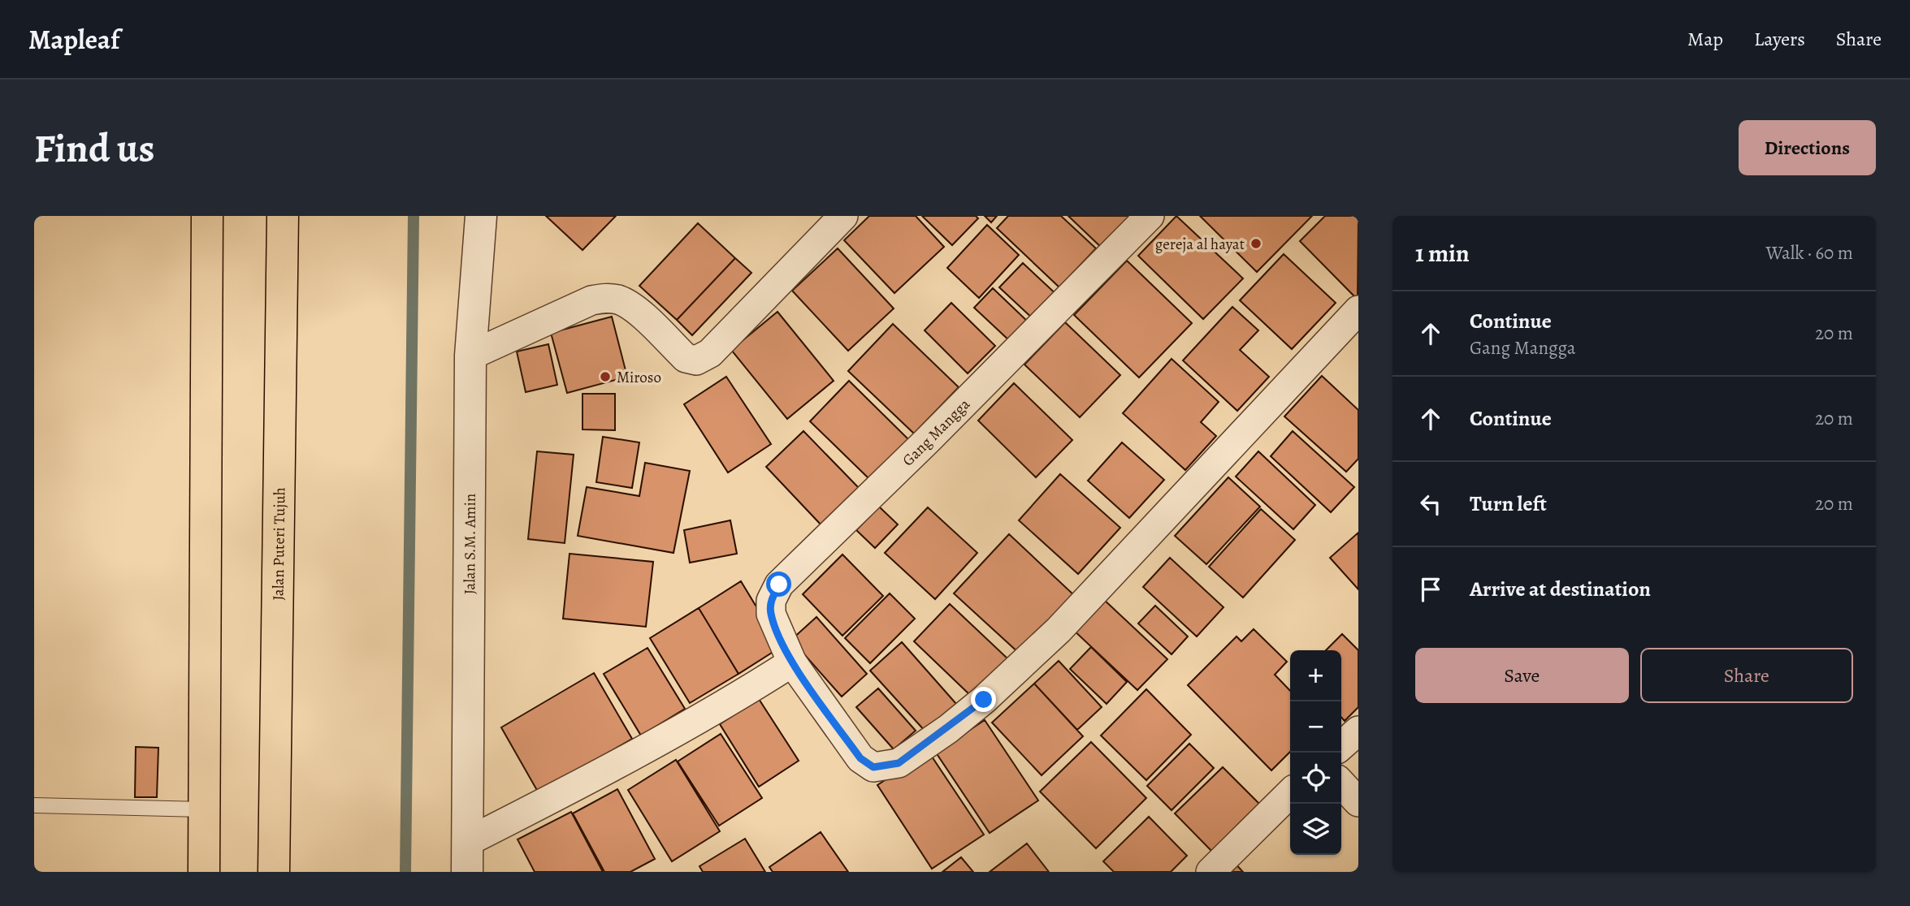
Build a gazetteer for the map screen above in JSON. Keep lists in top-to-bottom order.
{
  "streets": {
    "highway": ["Jalan Puteri Tujuh"],
    "street": ["Gang Mangga", "Jalan S.M. Amin"]
  },
  "places": ["gereja al hayat", "Miroso"],
  "page": {
    "header": "Mapleaf",
    "nav": ["Map", "Layers", "Share"],
    "buttons": [
      "Directions",
      ["Save", "Share"]
    ],
    "title": "Find us",
    "heading": ["1 min", "Walk · 60 m"],
    "list": [
      ["Continue", "Gang Mangga", "20 m"],
      ["Continue", "20 m"],
      ["Turn left", "20 m"],
      "Arrive at destination"
    ],
    "map_buttons": ["+", "−"]
  }
}
